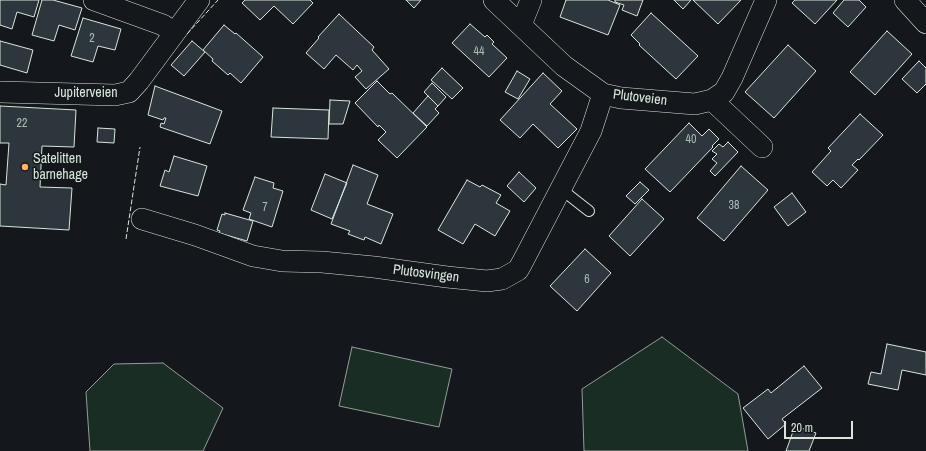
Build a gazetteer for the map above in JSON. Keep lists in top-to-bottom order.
{
  "streets": {
    "street": ["Jupiterveien", "Plutoveien", "Plutosvingen"]
  },
  "crossings": [
    ["Plutoveien", "Plutosvingen"]
  ],
  "places": ["Satelitten barnehage"],
  "house_numbers": [
    "2",
    "44",
    "22",
    "40",
    "38",
    "7",
    "6"
  ],
  "scale_bar": "20 m"
}
